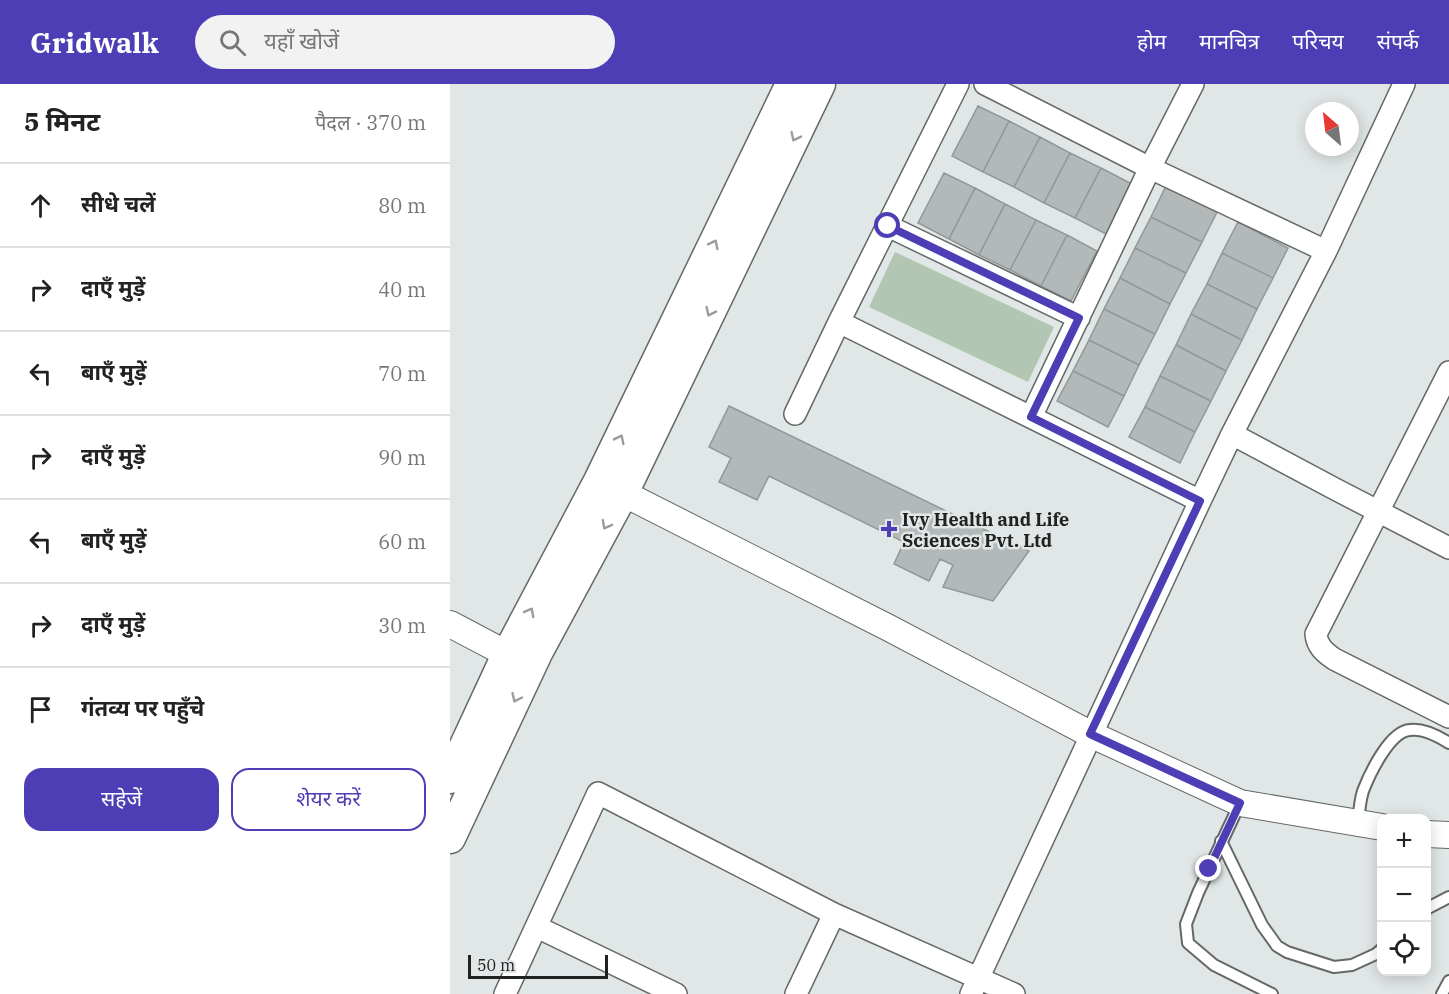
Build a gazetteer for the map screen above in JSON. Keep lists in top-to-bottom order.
{
  "places": {
    "health": ["Ivy Health and Life Sciences Pvt. Ltd"]
  },
  "scale_bar": "50 m",
  "north": "top left",
  "page": {
    "header": "Gridwalk",
    "search": "यहाँ खोजें",
    "nav": [
      "होम",
      "मानचित्र",
      "परिचय",
      "संपर्क"
    ],
    "heading": ["5 मिनट", "पैदल · 370 m"],
    "list": [
      ["सीधे चलें", "80 m"],
      ["दाएँ मुड़ें", "40 m"],
      ["बाएँ मुड़ें", "70 m"],
      ["दाएँ मुड़ें", "90 m"],
      ["बाएँ मुड़ें", "60 m"],
      ["दाएँ मुड़ें", "30 m"],
      "गंतव्य पर पहुँचे"
    ],
    "buttons": ["सहेजें", "शेयर करें"],
    "map_buttons": ["+", "−"],
    "scale": "50 m"
  }
}
